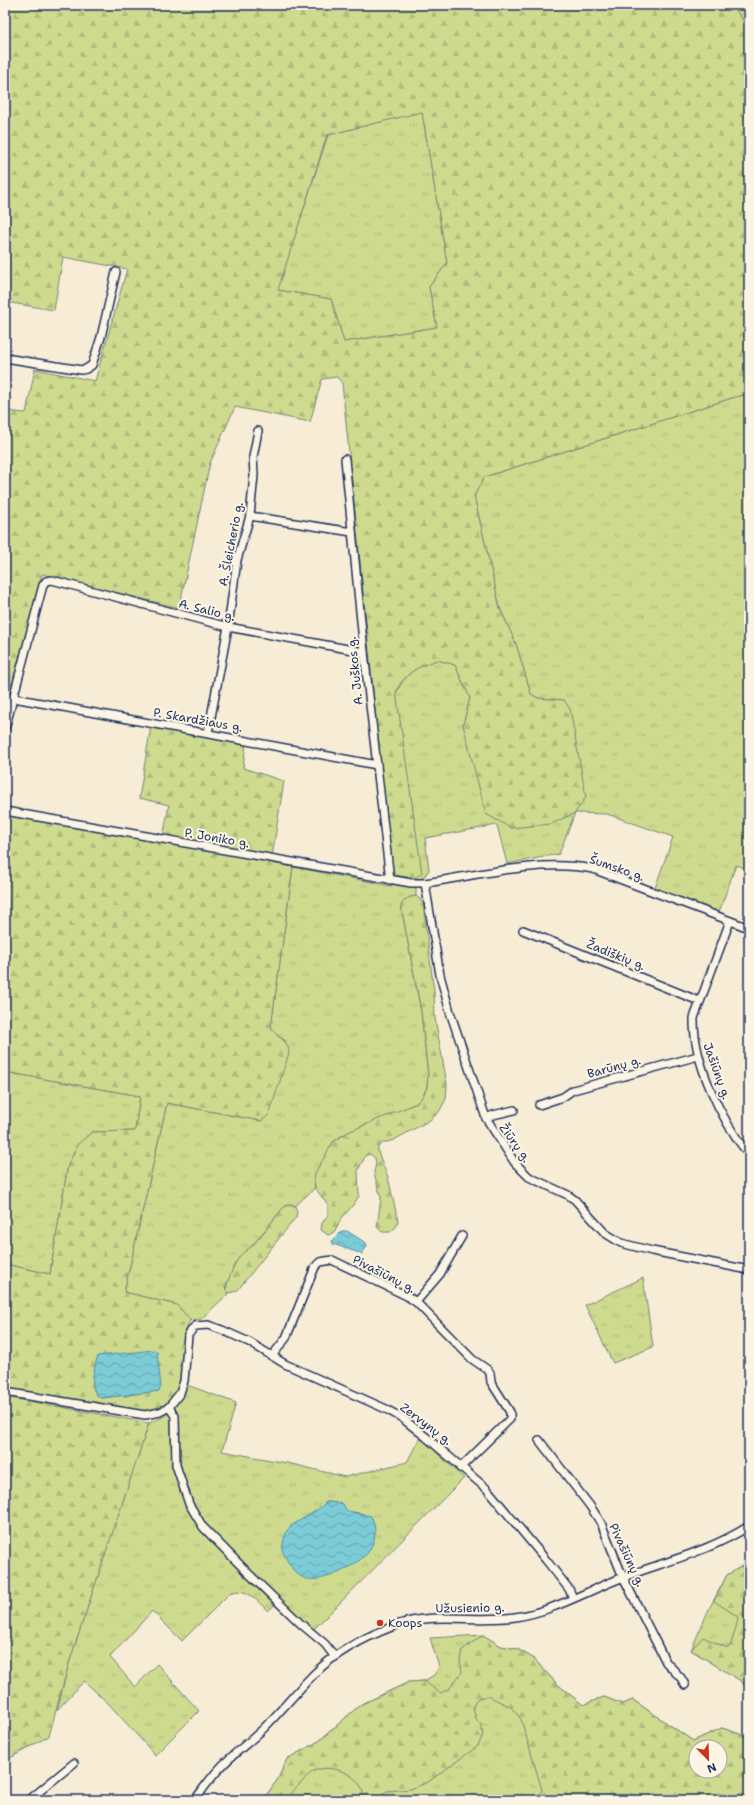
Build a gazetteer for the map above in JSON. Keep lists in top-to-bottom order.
{
  "streets": {
    "street": [
      "A. Šleicherio g.",
      "A. Salio g.",
      "A. Juškos g.",
      "P. Skardžiaus g.",
      "P. Joniko g.",
      "Šumsko g.",
      "Žadiškių g.",
      "Barūnų g.",
      "Jašiūnų g.",
      "Žiūrų g.",
      "Pivašiūnų g.",
      "Zervynų g.",
      "Užusienio g."
    ]
  },
  "crossings": [
    ["A. Šleicherio g.", "A. Salio g."],
    ["A. Šleicherio g.", "P. Skardžiaus g."],
    ["A. Salio g.", "A. Juškos g."],
    ["A. Salio g.", "P. Skardžiaus g."],
    ["A. Juškos g.", "P. Skardžiaus g."],
    ["A. Juškos g.", "P. Joniko g."],
    ["P. Joniko g.", "Šumsko g."],
    ["P. Joniko g.", "Žiūrų g."],
    ["Šumsko g.", "Jašiūnų g."],
    ["Šumsko g.", "Žiūrų g."],
    ["Žadiškių g.", "Jašiūnų g."],
    ["Barūnų g.", "Jašiūnų g."],
    ["Pivašiūnų g.", "Zervynų g."],
    ["Pivašiūnų g.", "Užusienio g."],
    ["Zervynų g.", "Užusienio g."]
  ],
  "places": ["Koops"],
  "north": "bottom right"
}
